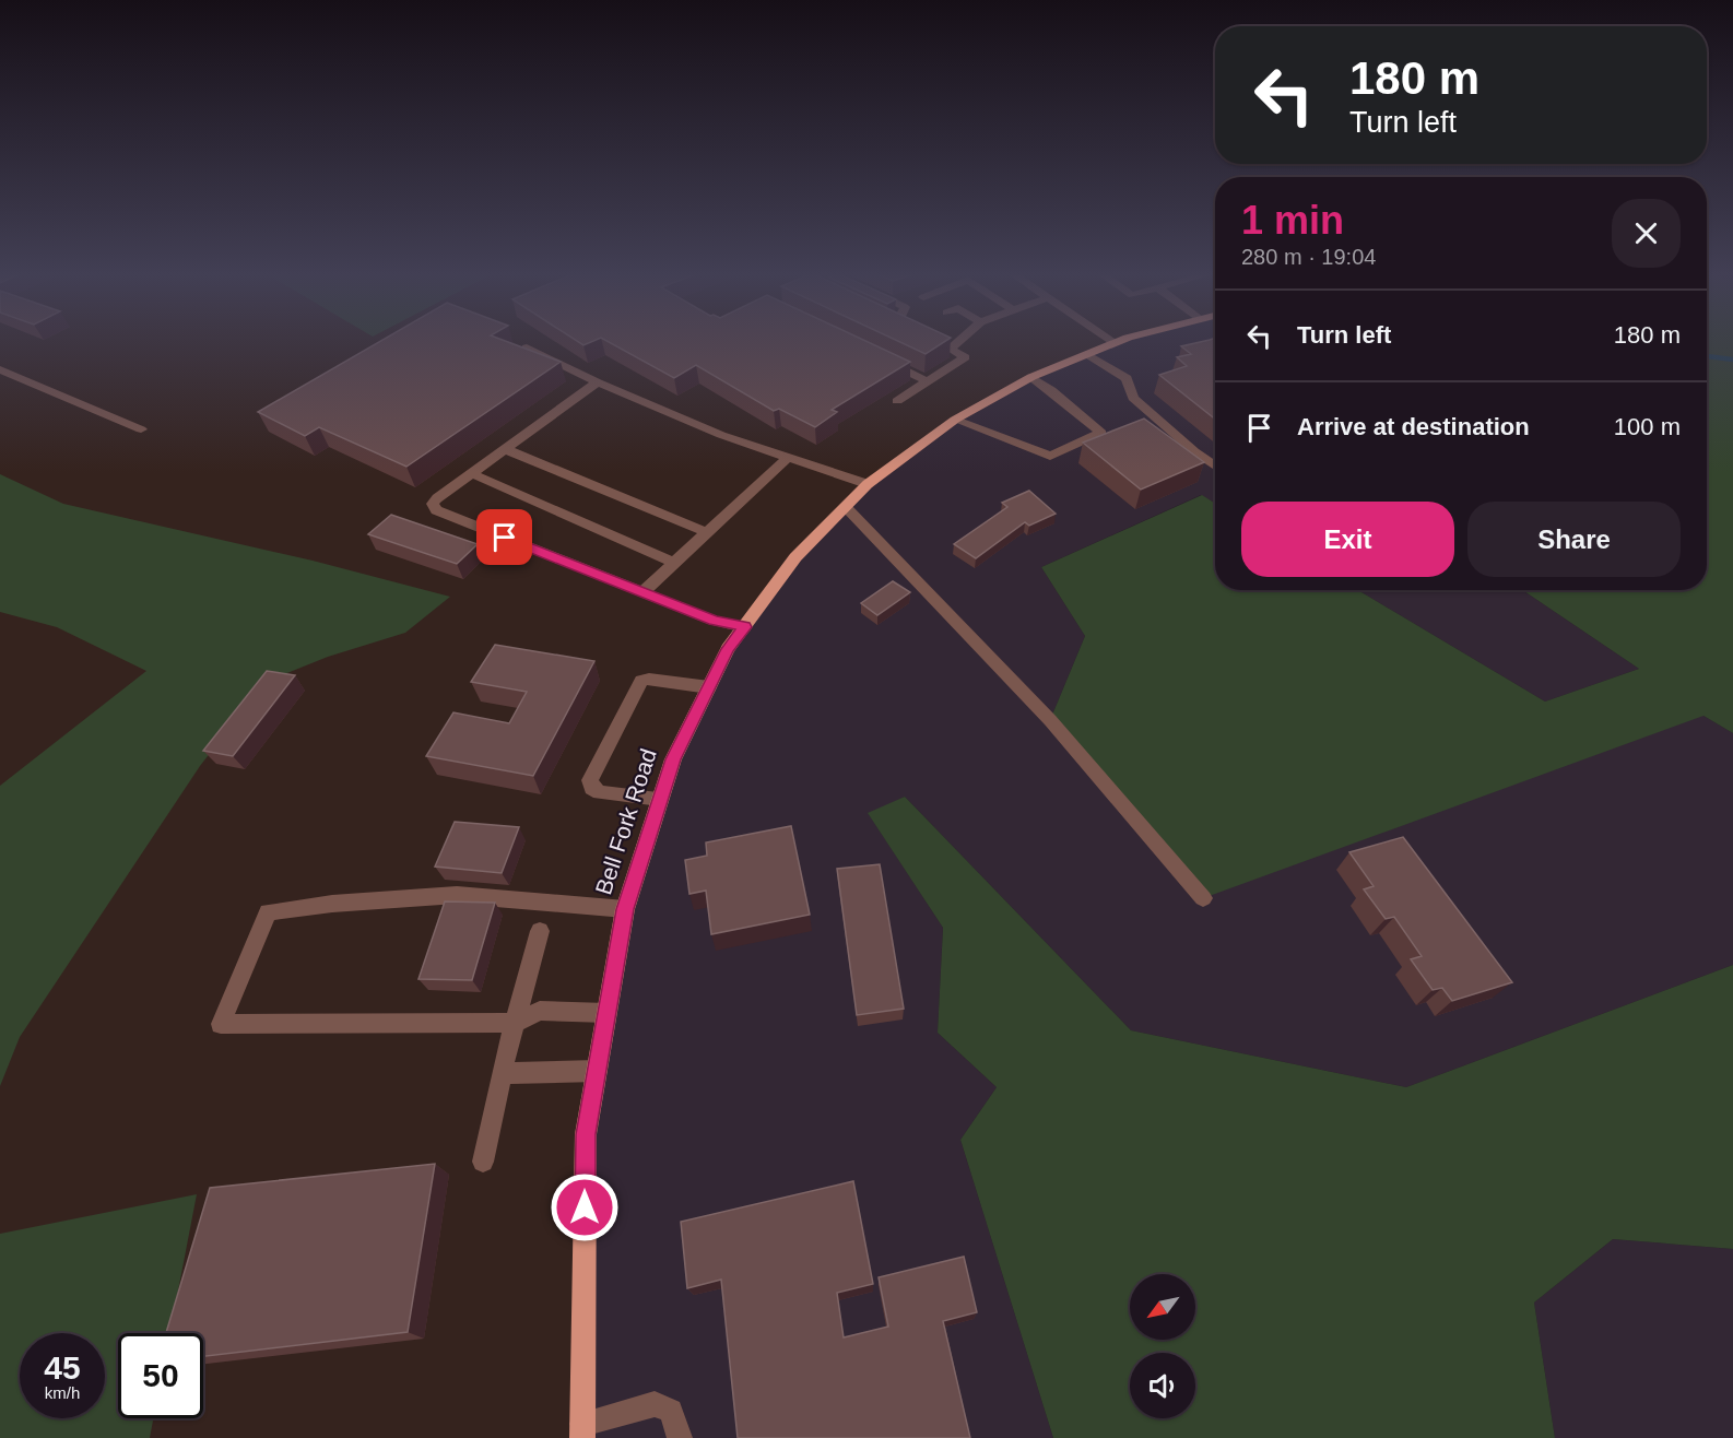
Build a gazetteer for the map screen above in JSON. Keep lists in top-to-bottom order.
{
  "streets": {
    "main road": ["Bell Fork Road"]
  },
  "north": "bottom left",
  "page": {
    "turn": ["180 m", "Turn left"],
    "heading": ["1 min", "280 m · 19:04"],
    "list": [
      {
        "name": "Turn left",
        "value": "180 m"
      },
      {
        "name": "Arrive at destination",
        "value": "100 m"
      }
    ],
    "buttons": ["Exit", "Share"],
    "speed": "45 km/h",
    "limit": "50"
  }
}
